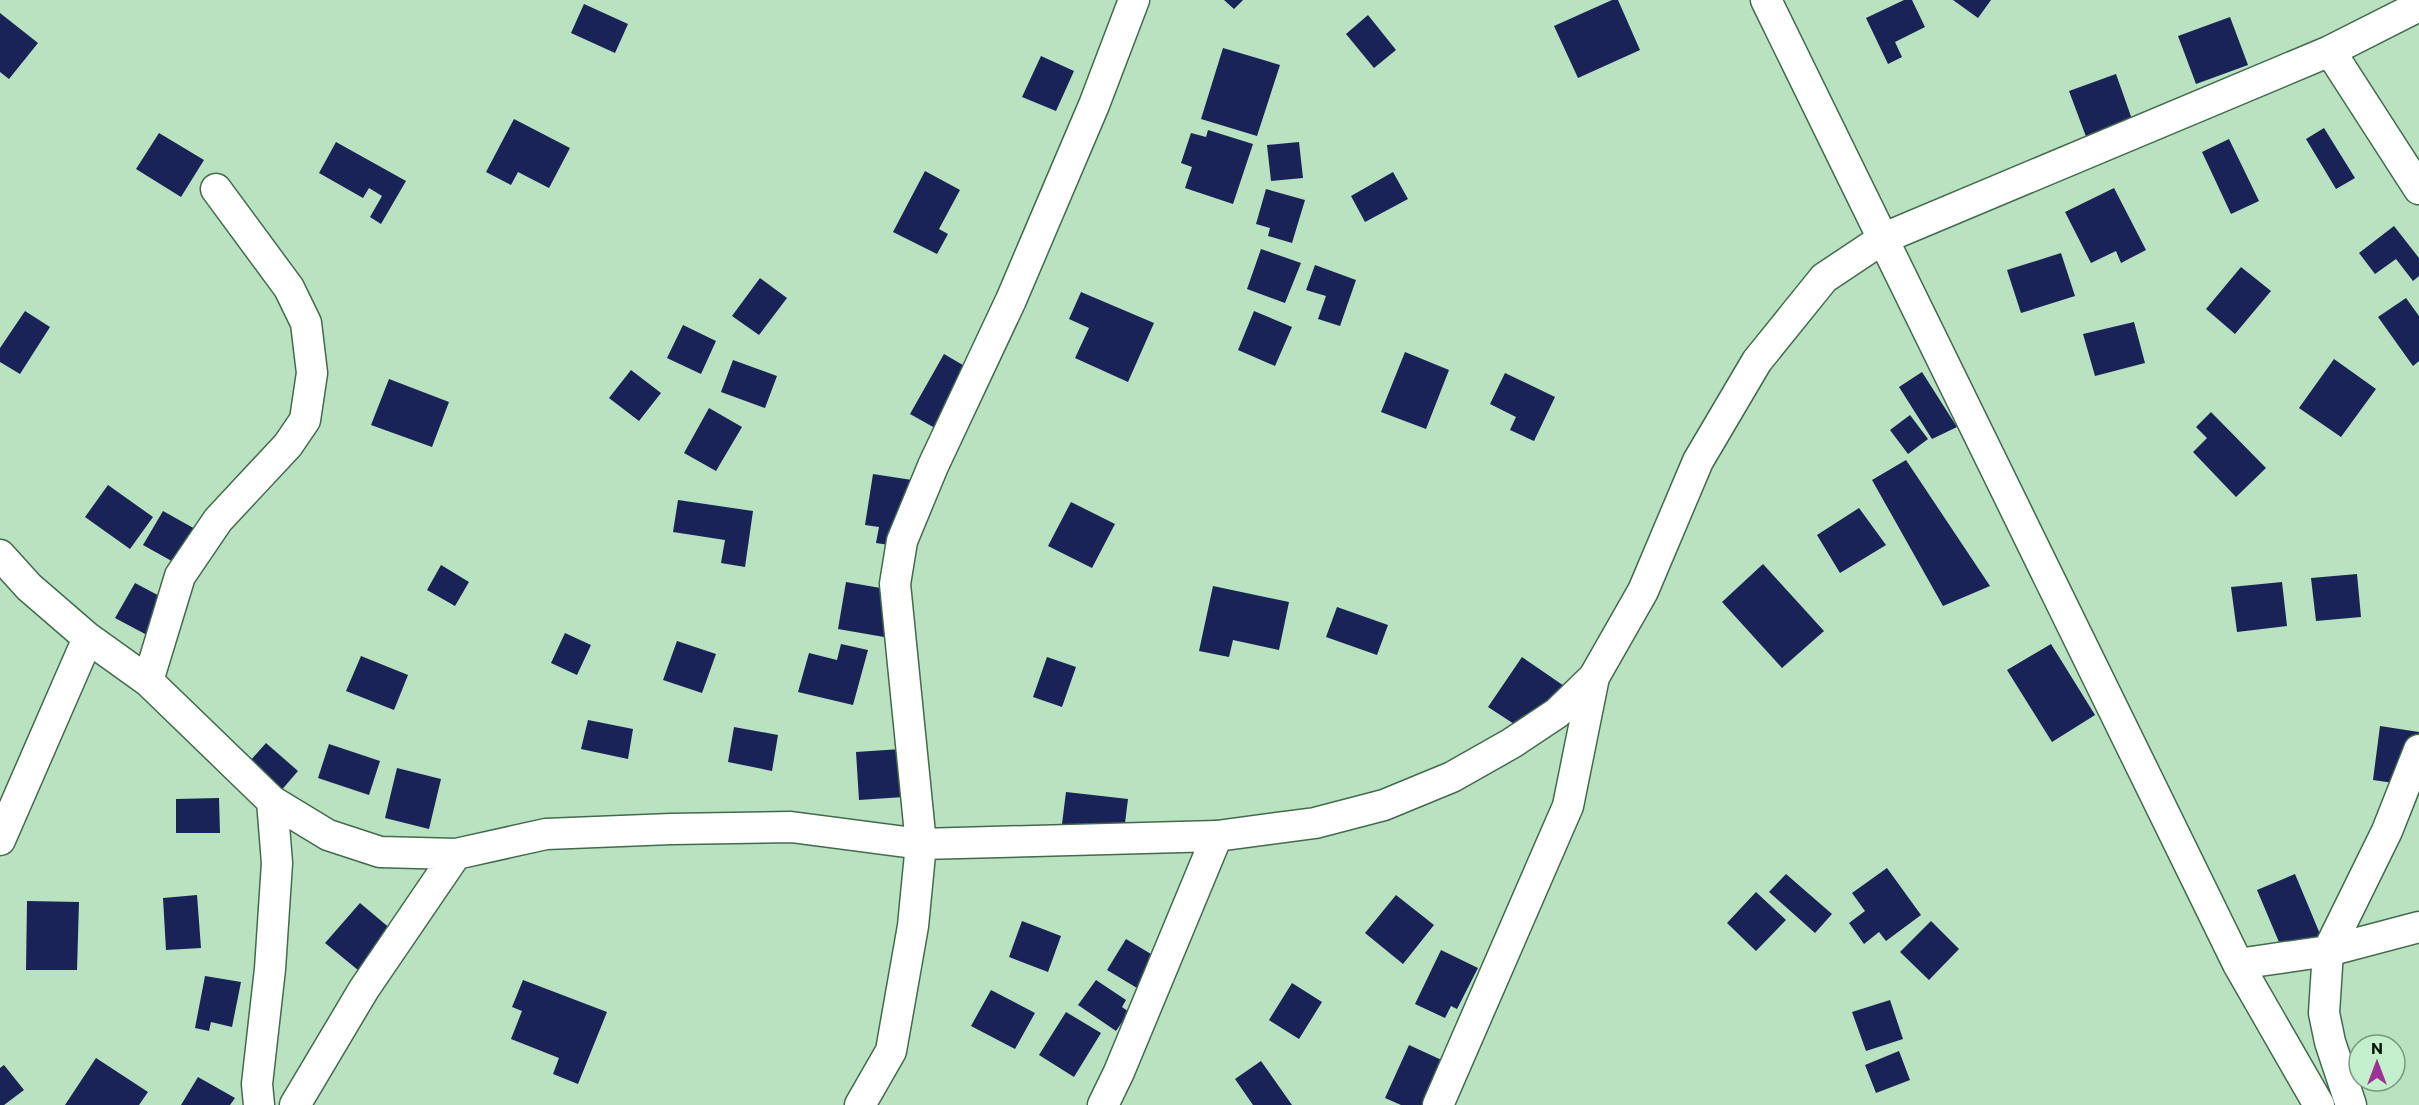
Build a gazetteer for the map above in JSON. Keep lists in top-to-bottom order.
{
  "north": "top"
}
